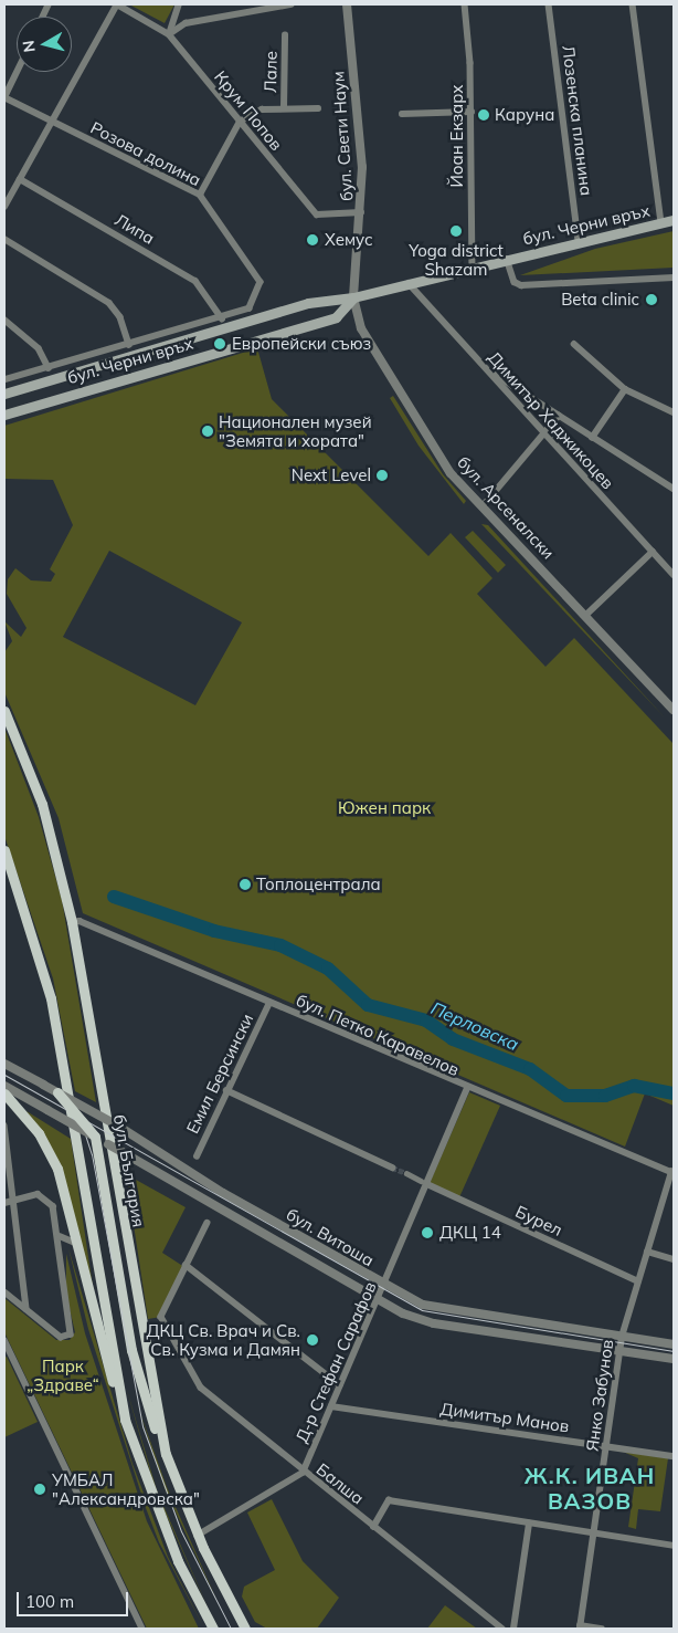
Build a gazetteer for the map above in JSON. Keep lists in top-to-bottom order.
{
  "streets": {
    "main road": ["бул. Черни връх", "бул. България"],
    "street": [
      "Лале",
      "Крум Попов",
      "Лозенска планина",
      "бул. Свети Наум",
      "Йоан Екзарх",
      "Розова долина",
      "Липа",
      "Димитър Хаджикоцев",
      "бул. Арсеналски",
      "бул. Петко Каравелов",
      "Емил Берсински",
      "Бурел",
      "бул. Витоша",
      "Д-р Стефан Сарафов",
      "Янко Забунов",
      "Димитър Манов",
      "Балша"
    ]
  },
  "crossings": [
    ["Крум Попов", "бул. Свети Наум"],
    ["Лозенска планина", "бул. Черни връх"],
    ["бул. Свети Наум", "бул. Черни връх"],
    ["бул. Свети Наум", "бул. Арсеналски"],
    ["Йоан Екзарх", "бул. Черни връх"],
    ["Розова долина", "бул. Черни връх"],
    ["бул. Черни връх", "Липа"],
    ["бул. Черни връх", "Димитър Хаджикоцев"],
    ["бул. Черни връх", "бул. Арсеналски"],
    ["бул. Петко Каравелов", "Емил Берсински"],
    ["бул. Петко Каравелов", "бул. България"],
    ["бул. Петко Каравелов", "Д-р Стефан Сарафов"],
    ["бул. Петко Каравелов", "Янко Забунов"],
    ["Бурел", "Д-р Стефан Сарафов"],
    ["Бурел", "Янко Забунов"],
    ["бул. Витоша", "Д-р Стефан Сарафов"],
    ["бул. Витоша", "Янко Забунов"],
    ["Д-р Стефан Сарафов", "Димитър Манов"],
    ["Д-р Стефан Сарафов", "Балша"],
    ["Янко Забунов", "Димитър Манов"]
  ],
  "districts": ["Ж.К. ИВАН ВАЗОВ"],
  "water": ["Перловска"],
  "parks": ["Южен парк", "Парк „Здраве“"],
  "places": [
    "Каруна",
    "Yoga district Shazam",
    "Хемус",
    "Beta clinic",
    "Европейски съюз",
    "Национален музей \"Земята и хората\"",
    "Next Level",
    "Топлоцентрала",
    "ДКЦ 14",
    "ДКЦ Св. Врач и Св. Св. Кузма и Дамян",
    "УМБАЛ \"Александровска\""
  ],
  "scale_bar": "100 m",
  "north": "left"
}
